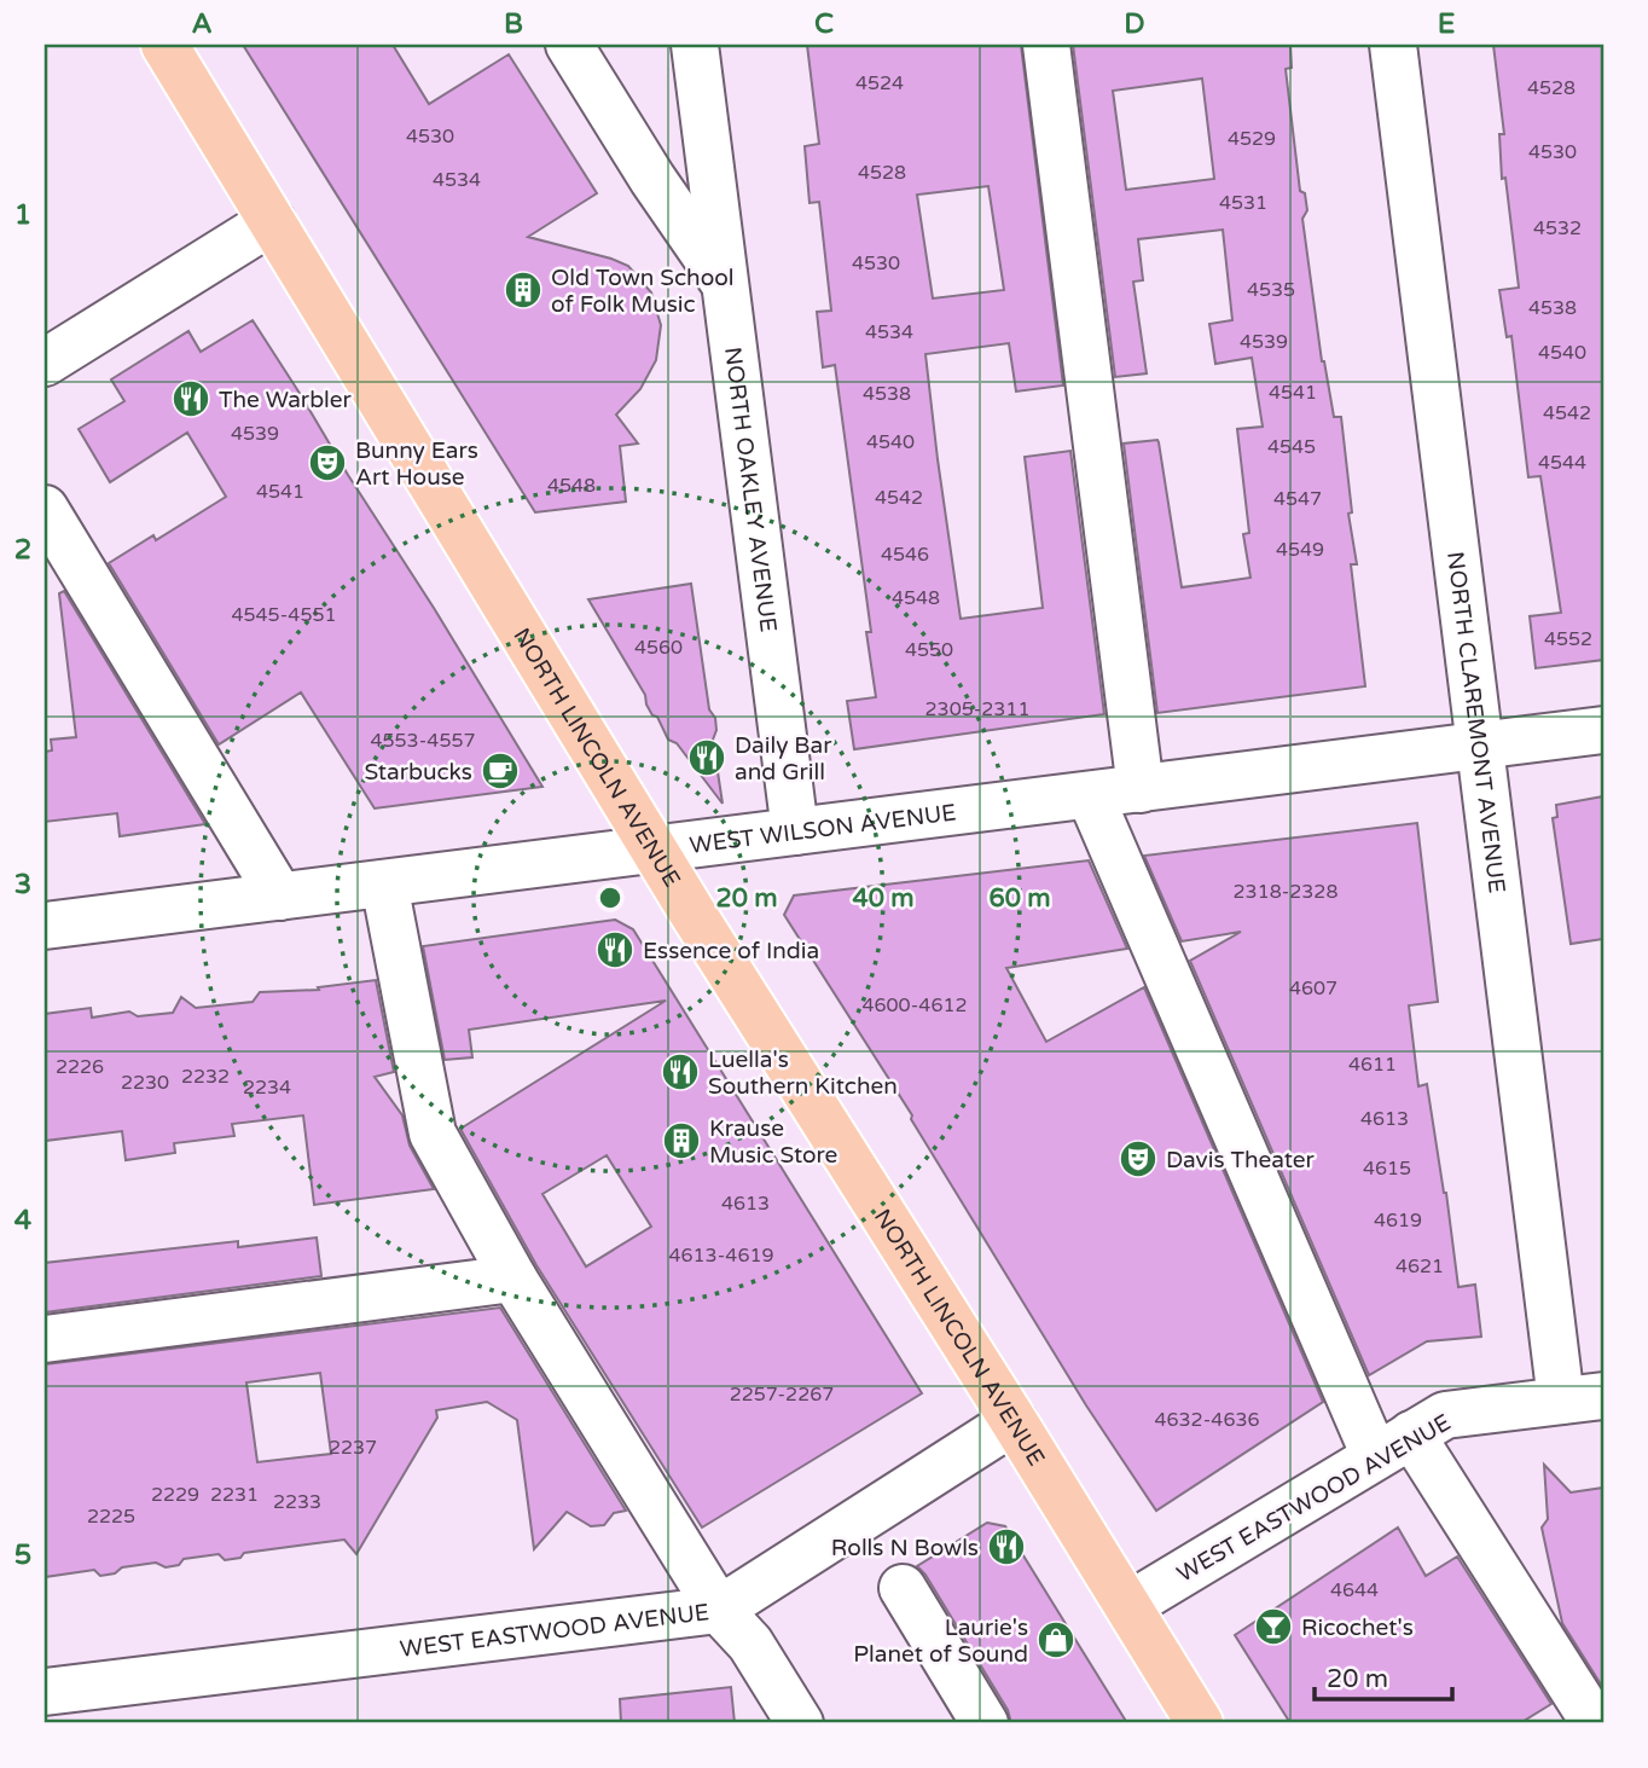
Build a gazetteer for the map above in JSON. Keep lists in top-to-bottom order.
{
  "streets": {
    "main road": ["NORTH LINCOLN AVENUE"],
    "street": [
      "NORTH OAKLEY AVENUE",
      "NORTH CLAREMONT AVENUE",
      "WEST WILSON AVENUE",
      "WEST EASTWOOD AVENUE"
    ]
  },
  "crossings": [
    ["NORTH OAKLEY AVENUE", "WEST WILSON AVENUE"],
    ["NORTH CLAREMONT AVENUE", "WEST WILSON AVENUE"],
    ["NORTH CLAREMONT AVENUE", "WEST EASTWOOD AVENUE"],
    ["NORTH LINCOLN AVENUE", "WEST WILSON AVENUE"],
    ["NORTH LINCOLN AVENUE", "WEST EASTWOOD AVENUE"]
  ],
  "places": {
    "building": ["Old Town School of Folk Music", "Krause Music Store"],
    "restaurant": [
      "The Warbler",
      "Daily Bar and Grill",
      "Essence of India",
      "Luella's Southern Kitchen",
      "Rolls N Bowls"
    ],
    "theatre": ["Bunny Ears Art House", "Davis Theater"],
    "cafe": ["Starbucks"],
    "bar": ["Ricochet's"],
    "shop": ["Laurie's Planet of Sound"]
  },
  "house_numbers": [
    "4524",
    "4528",
    "4530",
    "4529",
    "4530",
    "4528",
    "4534",
    "4531",
    "4532",
    "4530",
    "4535",
    "4538",
    "4534",
    "4539",
    "4540",
    "4541",
    "4538",
    "4542",
    "4539",
    "4540",
    "4545",
    "4544",
    "4548",
    "4541",
    "4542",
    "4547",
    "4549",
    "4546",
    "4548",
    "4545-4551",
    "4552",
    "4560",
    "4550",
    "2305-2311",
    "4553-4557",
    "2318-2328",
    "4607",
    "4600-4612",
    "4611",
    "2226",
    "2232",
    "2230",
    "2234",
    "4613",
    "4615",
    "4613",
    "4619",
    "4613-4619",
    "4621",
    "2257-2267",
    "4632-4636",
    "2237",
    "2229",
    "2231",
    "2233",
    "2225",
    "4644"
  ],
  "scale_bar": "20 m",
  "grid": {
    "columns": [
      "A",
      "B",
      "C",
      "D",
      "E"
    ],
    "rows": [
      "1",
      "2",
      "3",
      "4",
      "5"
    ]
  },
  "rings": ["20 m", "40 m", "60 m"]
}
